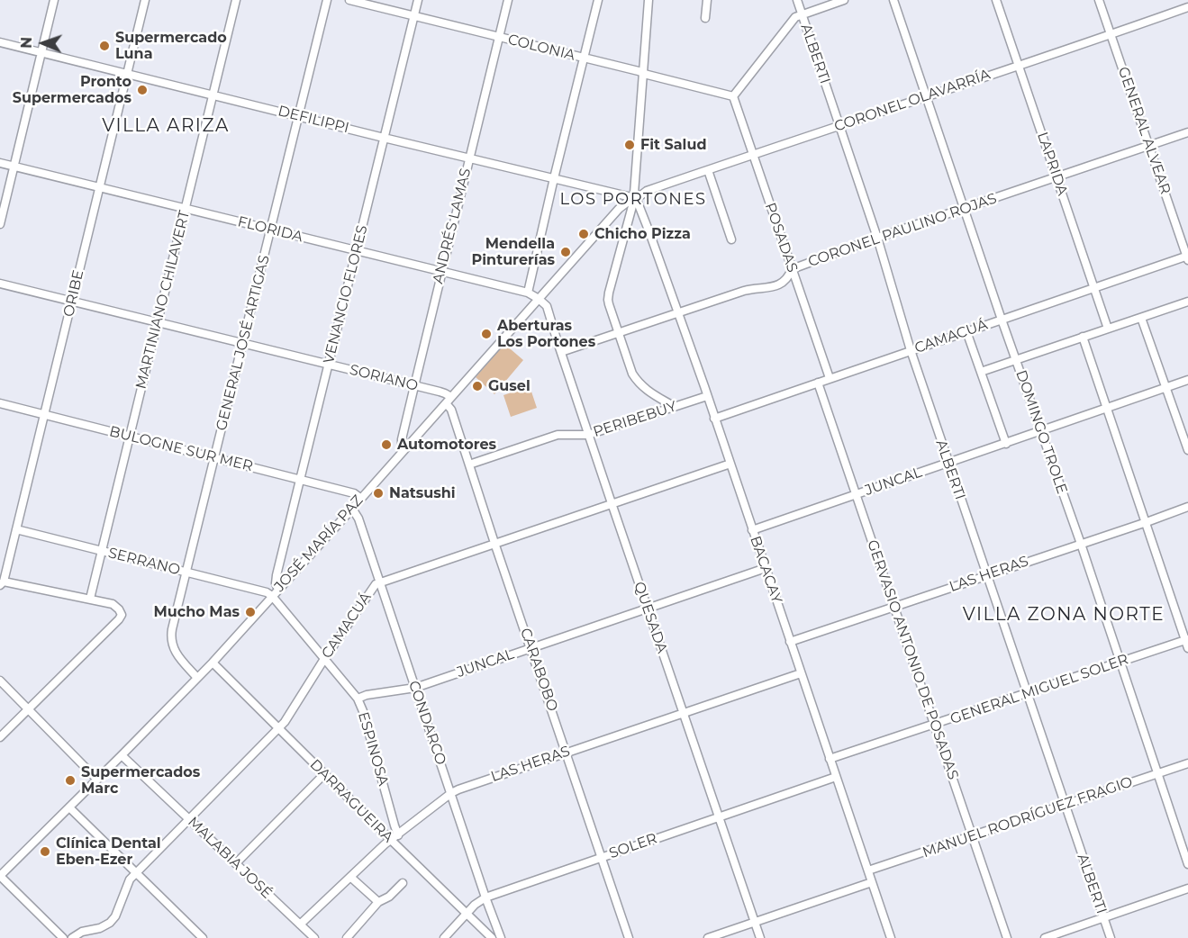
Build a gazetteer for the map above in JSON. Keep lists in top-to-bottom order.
{
  "streets": {
    "street": [
      "COLONIA",
      "ALBERTI",
      "CORONEL OLAVARRÍA",
      "DEFILIPPI",
      "GENERAL ALVEAR",
      "LAPRIDA",
      "ANDRÉS LAMAS",
      "FLORIDA",
      "CORONEL PAULINO ROJAS",
      "POSADAS",
      "ORIBE",
      "VENANCIO FLORES",
      "MARTINIANO CHILAVERT",
      "CAMACUÁ",
      "GENERAL JOSÉ ARTIGAS",
      "SORIANO",
      "PERIBEBUY",
      "DOMINGO TROLE",
      "BULOGNE SUR MER",
      "JUNCAL",
      "JOSÉ MARÍA PAZ",
      "SERRANO",
      "BACACAY",
      "LAS HERAS",
      "QUESADA",
      "GERVASIO ANTONIO DE POSADAS",
      "CARABOBO",
      "GENERAL MIGUEL SOLER",
      "CONDARCO",
      "ESPINOSA",
      "DARRAGUEIRA",
      "MANUEL RODRÍGUEZ FRAGIO",
      "SOLER",
      "MALABIA JOSÉ"
    ]
  },
  "crossings": [
    ["COLONIA", "ANDRÉS LAMAS"],
    ["COLONIA", "POSADAS"],
    ["COLONIA", "VENANCIO FLORES"],
    ["ALBERTI", "CORONEL OLAVARRÍA"],
    ["ALBERTI", "CORONEL PAULINO ROJAS"],
    ["ALBERTI", "CAMACUÁ"],
    ["ALBERTI", "JUNCAL"],
    ["ALBERTI", "LAS HERAS"],
    ["ALBERTI", "GENERAL MIGUEL SOLER"],
    ["ALBERTI", "MANUEL RODRÍGUEZ FRAGIO"],
    ["CORONEL OLAVARRÍA", "DEFILIPPI"],
    ["CORONEL OLAVARRÍA", "GENERAL ALVEAR"],
    ["CORONEL OLAVARRÍA", "LAPRIDA"],
    ["CORONEL OLAVARRÍA", "POSADAS"],
    ["CORONEL OLAVARRÍA", "DOMINGO TROLE"],
    ["CORONEL OLAVARRÍA", "JOSÉ MARÍA PAZ"],
    ["CORONEL OLAVARRÍA", "BACACAY"],
    ["DEFILIPPI", "ANDRÉS LAMAS"],
    ["DEFILIPPI", "ORIBE"],
    ["DEFILIPPI", "VENANCIO FLORES"],
    ["DEFILIPPI", "MARTINIANO CHILAVERT"],
    ["DEFILIPPI", "GENERAL JOSÉ ARTIGAS"],
    ["DEFILIPPI", "JOSÉ MARÍA PAZ"],
    ["DEFILIPPI", "BACACAY"],
    ["GENERAL ALVEAR", "CORONEL PAULINO ROJAS"],
    ["GENERAL ALVEAR", "CAMACUÁ"],
    ["LAPRIDA", "CORONEL PAULINO ROJAS"],
    ["LAPRIDA", "CAMACUÁ"],
    ["ANDRÉS LAMAS", "FLORIDA"],
    ["ANDRÉS LAMAS", "SORIANO"],
    ["ANDRÉS LAMAS", "JOSÉ MARÍA PAZ"],
    ["FLORIDA", "ORIBE"],
    ["FLORIDA", "VENANCIO FLORES"],
    ["FLORIDA", "MARTINIANO CHILAVERT"],
    ["FLORIDA", "GENERAL JOSÉ ARTIGAS"],
    ["FLORIDA", "JOSÉ MARÍA PAZ"],
    ["FLORIDA", "QUESADA"],
    ["CORONEL PAULINO ROJAS", "POSADAS"],
    ["CORONEL PAULINO ROJAS", "DOMINGO TROLE"],
    ["CORONEL PAULINO ROJAS", "BACACAY"],
    ["CORONEL PAULINO ROJAS", "QUESADA"],
    ["POSADAS", "CAMACUÁ"],
    ["ORIBE", "SORIANO"],
    ["ORIBE", "BULOGNE SUR MER"],
    ["ORIBE", "SERRANO"],
    ["VENANCIO FLORES", "SORIANO"],
    ["VENANCIO FLORES", "BULOGNE SUR MER"],
    ["VENANCIO FLORES", "JOSÉ MARÍA PAZ"],
    ["MARTINIANO CHILAVERT", "SORIANO"],
    ["MARTINIANO CHILAVERT", "BULOGNE SUR MER"],
    ["MARTINIANO CHILAVERT", "SERRANO"],
    ["CAMACUÁ", "DOMINGO TROLE"],
    ["CAMACUÁ", "BACACAY"],
    ["CAMACUÁ", "QUESADA"],
    ["CAMACUÁ", "GERVASIO ANTONIO DE POSADAS"],
    ["CAMACUÁ", "CARABOBO"],
    ["CAMACUÁ", "CONDARCO"],
    ["CAMACUÁ", "ESPINOSA"],
    ["CAMACUÁ", "DARRAGUEIRA"],
    ["CAMACUÁ", "MALABIA JOSÉ"],
    ["GENERAL JOSÉ ARTIGAS", "SORIANO"],
    ["GENERAL JOSÉ ARTIGAS", "BULOGNE SUR MER"],
    ["GENERAL JOSÉ ARTIGAS", "JOSÉ MARÍA PAZ"],
    ["GENERAL JOSÉ ARTIGAS", "SERRANO"],
    ["SORIANO", "JOSÉ MARÍA PAZ"],
    ["SORIANO", "CARABOBO"],
    ["PERIBEBUY", "BACACAY"],
    ["PERIBEBUY", "QUESADA"],
    ["PERIBEBUY", "CARABOBO"],
    ["DOMINGO TROLE", "JUNCAL"],
    ["DOMINGO TROLE", "LAS HERAS"],
    ["DOMINGO TROLE", "GENERAL MIGUEL SOLER"],
    ["DOMINGO TROLE", "MANUEL RODRÍGUEZ FRAGIO"],
    ["BULOGNE SUR MER", "JOSÉ MARÍA PAZ"],
    ["JUNCAL", "BACACAY"],
    ["JUNCAL", "QUESADA"],
    ["JUNCAL", "GERVASIO ANTONIO DE POSADAS"],
    ["JUNCAL", "CARABOBO"],
    ["JUNCAL", "CONDARCO"],
    ["JUNCAL", "ESPINOSA"],
    ["JOSÉ MARÍA PAZ", "SERRANO"],
    ["JOSÉ MARÍA PAZ", "BACACAY"],
    ["JOSÉ MARÍA PAZ", "QUESADA"],
    ["JOSÉ MARÍA PAZ", "CARABOBO"],
    ["JOSÉ MARÍA PAZ", "CONDARCO"],
    ["JOSÉ MARÍA PAZ", "ESPINOSA"],
    ["JOSÉ MARÍA PAZ", "DARRAGUEIRA"],
    ["JOSÉ MARÍA PAZ", "MALABIA JOSÉ"],
    ["SERRANO", "ESPINOSA"],
    ["BACACAY", "LAS HERAS"],
    ["BACACAY", "GENERAL MIGUEL SOLER"],
    ["BACACAY", "MANUEL RODRÍGUEZ FRAGIO"],
    ["BACACAY", "SOLER"],
    ["LAS HERAS", "QUESADA"],
    ["LAS HERAS", "GERVASIO ANTONIO DE POSADAS"],
    ["LAS HERAS", "CARABOBO"],
    ["LAS HERAS", "CONDARCO"],
    ["LAS HERAS", "ESPINOSA"],
    ["LAS HERAS", "DARRAGUEIRA"],
    ["LAS HERAS", "MALABIA JOSÉ"],
    ["QUESADA", "SOLER"],
    ["GERVASIO ANTONIO DE POSADAS", "GENERAL MIGUEL SOLER"],
    ["GERVASIO ANTONIO DE POSADAS", "MANUEL RODRÍGUEZ FRAGIO"],
    ["CARABOBO", "SOLER"],
    ["CONDARCO", "SOLER"],
    ["DARRAGUEIRA", "SOLER"]
  ],
  "districts": ["VILLA ARIZA", "LOS PORTONES", "VILLA ZONA NORTE"],
  "places": [
    "Supermercado Luna",
    "Pronto Supermercados",
    "Fit Salud",
    "Chicho Pizza",
    "Mendella Pinturerías",
    "Aberturas Los Portones",
    "Gusel",
    "Automotores",
    "Natsushi",
    "Mucho Mas",
    "Supermercados Marc",
    "Clínica Dental Eben-Ezer"
  ],
  "north": "left"
}
